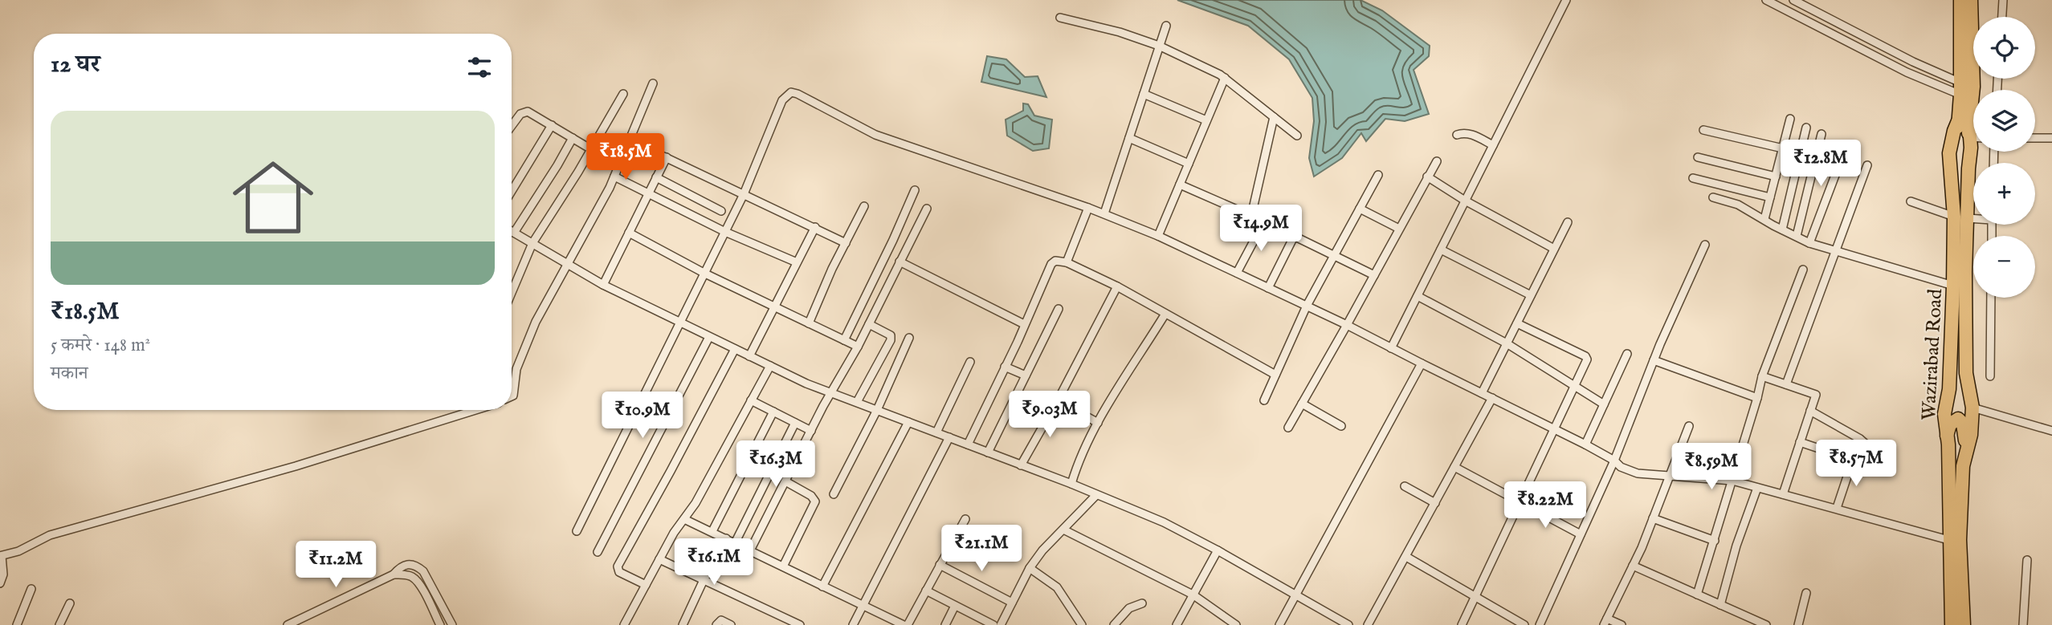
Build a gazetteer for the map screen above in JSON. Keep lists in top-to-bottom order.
{
  "streets": {
    "highway": ["Wazirabad Road"]
  },
  "page": {
    "map_buttons": ["+", "−"],
    "heading": "12 घर",
    "list": [
      {
        "name": "₹18.5M",
        "note": "5 कमरे · 148 m² · मकान"
      }
    ],
    "price": [
      "₹18.5M",
      "₹12.8M",
      "₹14.9M",
      "₹9.03M",
      "₹10.9M",
      "₹8.57M",
      "₹16.3M",
      "₹8.59M",
      "₹8.22M",
      "₹21.1M",
      "₹16.1M",
      "₹11.2M"
    ]
  }
}
